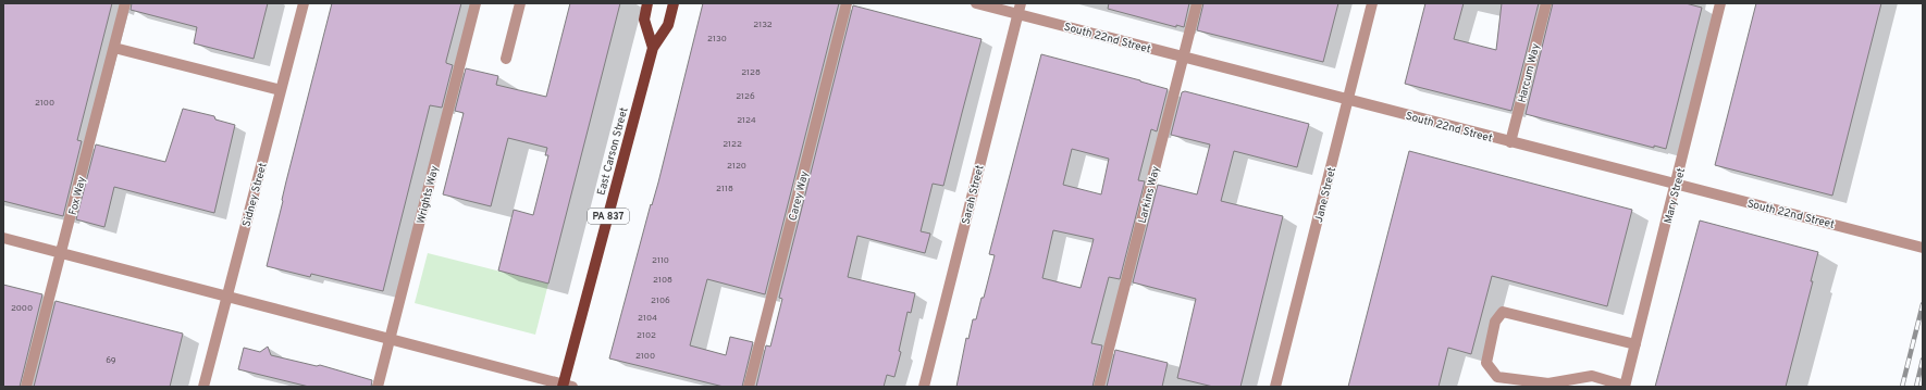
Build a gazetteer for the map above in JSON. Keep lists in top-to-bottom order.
{
  "streets": {
    "main road": ["East Carson Street", "PA 837"],
    "street": [
      "South 22nd Street",
      "Harcum Way",
      "Sidney Street",
      "Wrights Way",
      "Sarah Street",
      "Larkins Way",
      "Jane Street",
      "Fox Way",
      "Carey Way",
      "Mary Street"
    ]
  },
  "crossings": [
    ["South 22nd Street", "Harcum Way"],
    ["South 22nd Street", "Sarah Street"],
    ["South 22nd Street", "Larkins Way"],
    ["South 22nd Street", "Jane Street"],
    ["South 22nd Street", "Mary Street"]
  ],
  "house_numbers": [
    "2132",
    "2130",
    "2128",
    "2126",
    "2100",
    "2124",
    "2122",
    "2120",
    "2118",
    "2110",
    "2108",
    "2106",
    "2000",
    "2104",
    "2102",
    "2100",
    "69"
  ]
}
